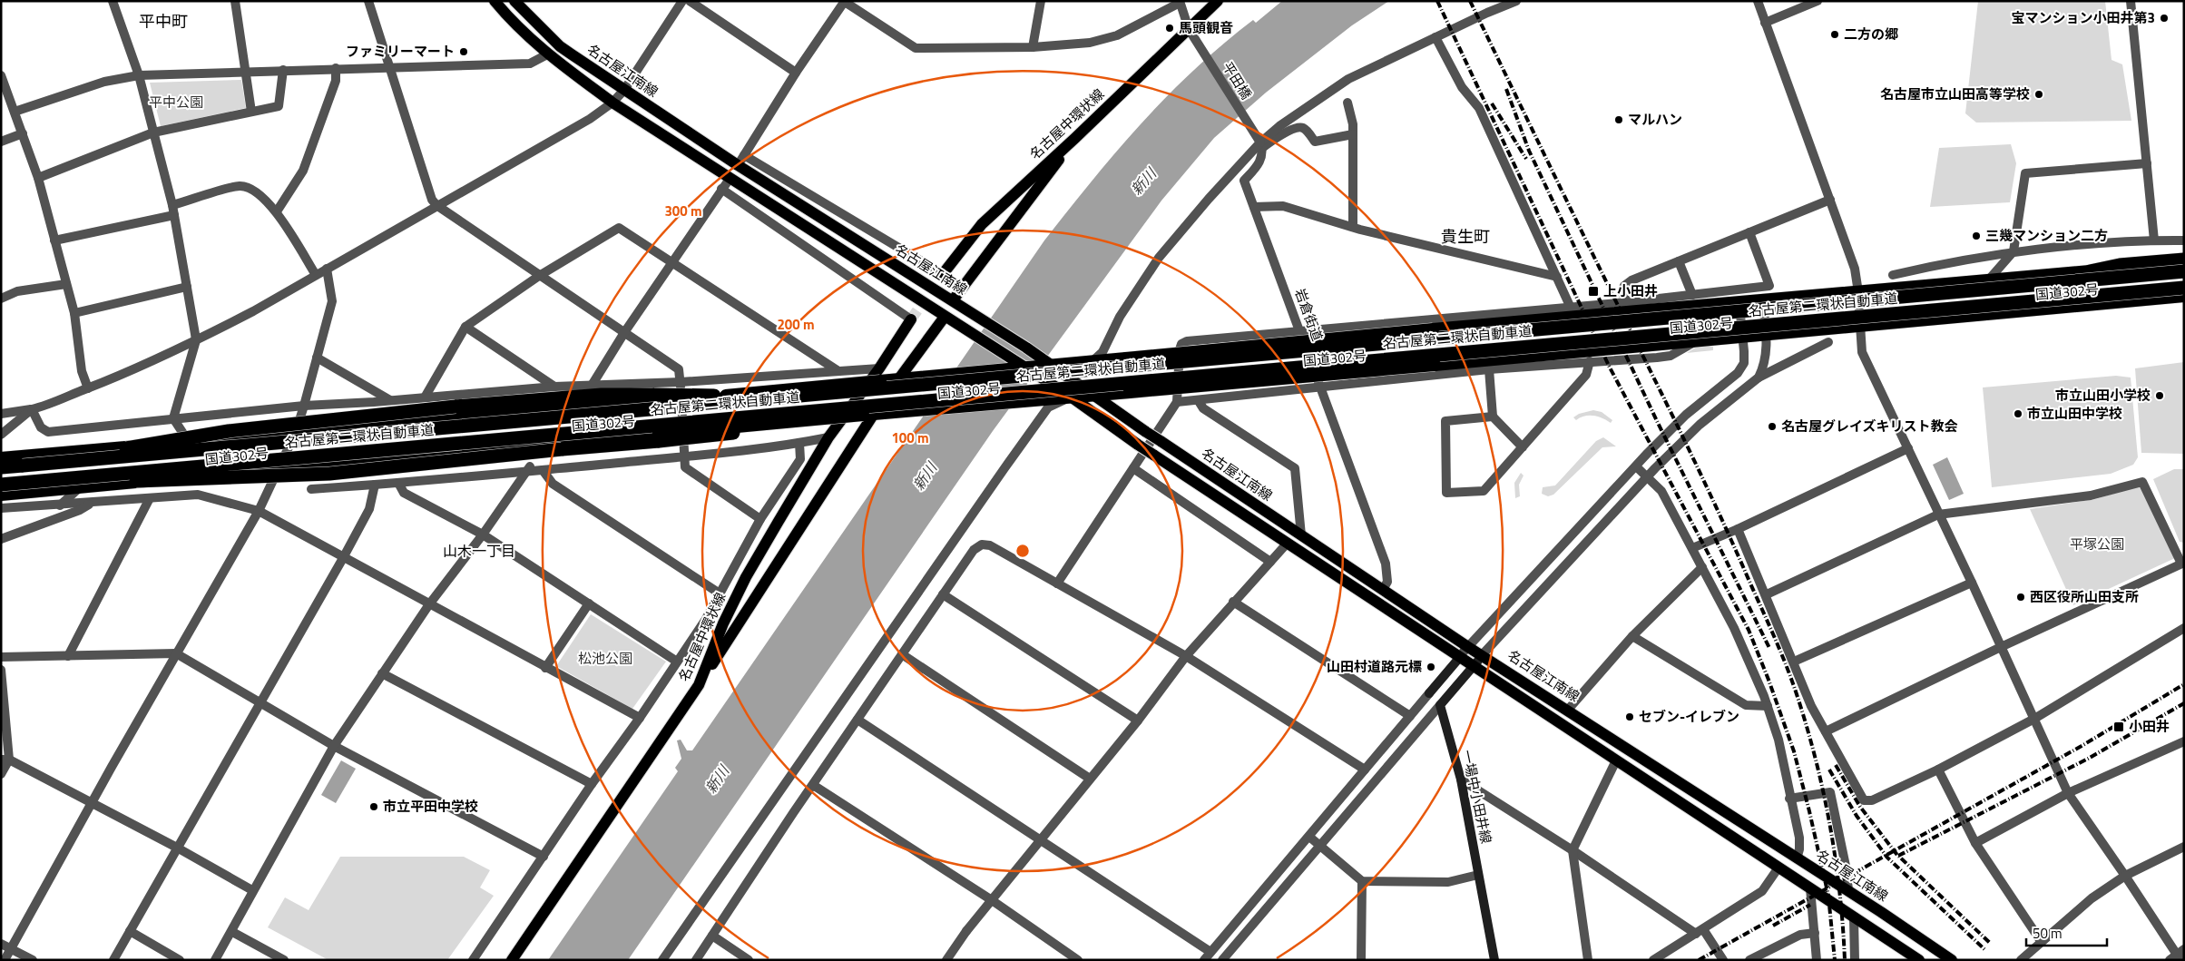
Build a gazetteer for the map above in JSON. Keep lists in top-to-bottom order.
{
  "streets": {
    "highway": ["国道302号", "名古屋第二環状自動車道"],
    "main road": ["名古屋江南線", "名古屋中環状線", "一場中小田井線"],
    "street": ["平田橋", "岩倉街道"]
  },
  "crossings": [
    ["名古屋江南線", "国道302号"],
    ["名古屋江南線", "岩倉街道"],
    ["平田橋", "名古屋中環状線"],
    ["平田橋", "岩倉街道"],
    ["名古屋中環状線", "国道302号"]
  ],
  "districts": ["平中町", "貴生町", "山木一丁目"],
  "water": ["新川"],
  "parks": ["平中公園", "平塚公園", "松池公園"],
  "places": {
    "other": [
      "宝マンション小田井第3",
      "馬頭観音",
      "二方の郷",
      "ファミリーマート",
      "名古屋市立山田高等学校",
      "マルハン",
      "三幾マンション二方",
      "市立山田小学校",
      "市立山田中学校",
      "名古屋グレイズキリスト教会",
      "西区役所山田支所",
      "山田村道路元標",
      "セブン-イレブン",
      "市立平田中学校"
    ],
    "transit": ["上小田井", "小田井"]
  },
  "scale_bar": "50 m",
  "rings": ["300 m", "200 m", "100 m"]
}
